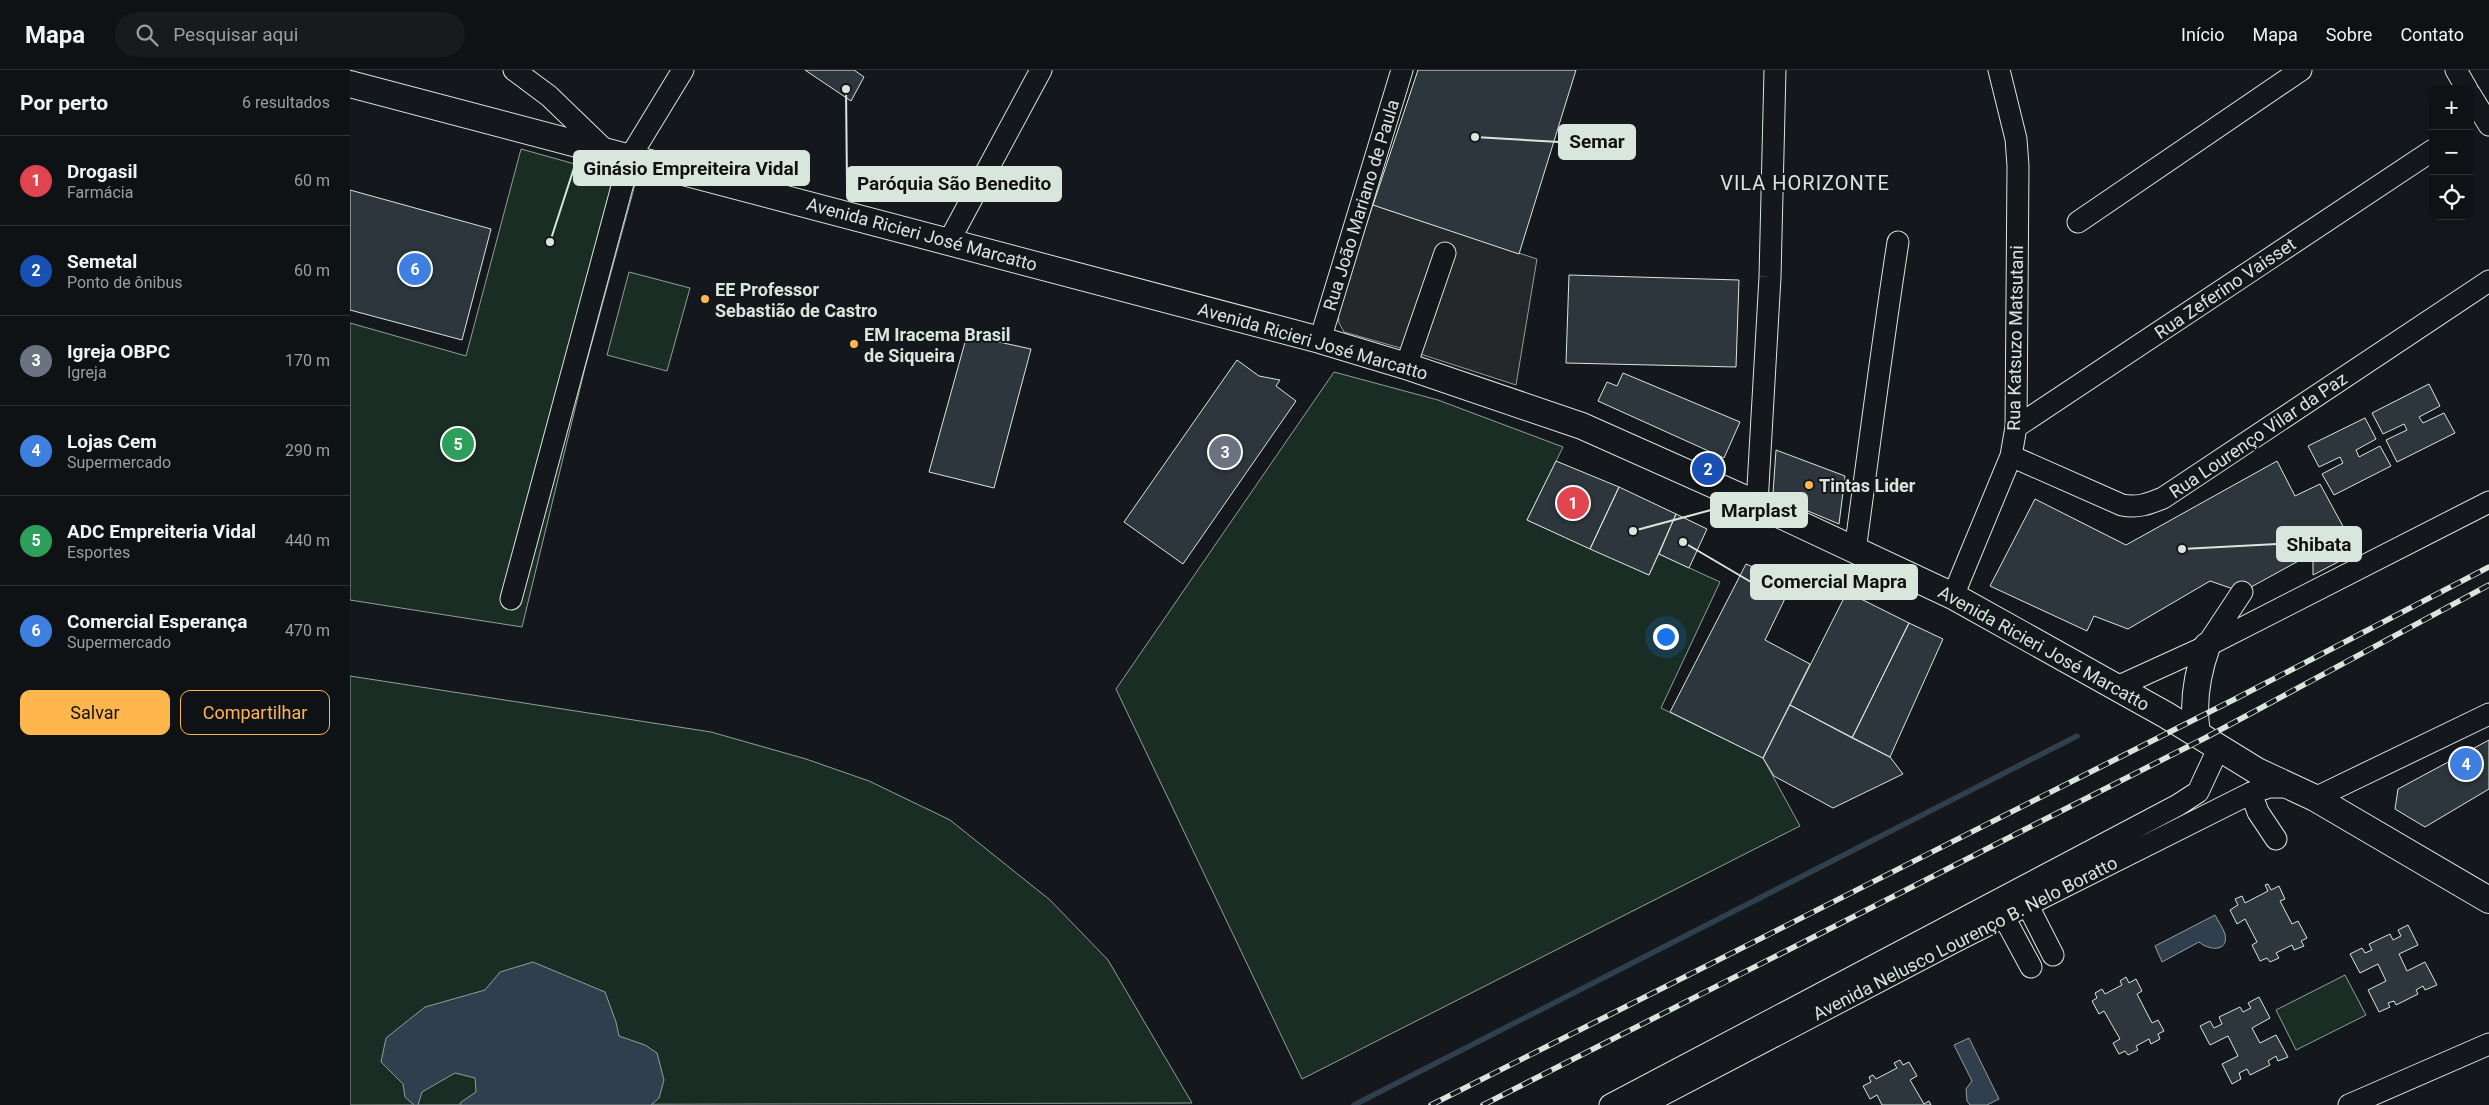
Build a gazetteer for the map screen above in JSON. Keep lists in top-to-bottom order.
{
  "streets": {
    "main road": ["Avenida Ricieri José Marcatto"],
    "street": [
      "Rua João Mariano de Paula",
      "Rua Zeferino Vaisset",
      "Rua Katsuzo Matsutani",
      "Rua Lourenço Vilar da Paz",
      "Avenida Nelusco Lourenço B. Nelo Boratto"
    ]
  },
  "crossings": [
    ["Rua João Mariano de Paula", "Avenida Ricieri José Marcatto"],
    ["Avenida Ricieri José Marcatto", "Rua Katsuzo Matsutani"],
    ["Avenida Ricieri José Marcatto", "Avenida Nelusco Lourenço B. Nelo Boratto"],
    ["Rua Zeferino Vaisset", "Rua Katsuzo Matsutani"],
    ["Rua Katsuzo Matsutani", "Rua Lourenço Vilar da Paz"]
  ],
  "districts": ["VILA HORIZONTE"],
  "places": [
    "Paróquia São Benedito",
    "Semar",
    "Ginásio Empreiteira Vidal",
    "EE Professor Sebastião de Castro",
    "EM Iracema Brasil de Siqueira",
    "Tintas Lider",
    "Marplast",
    "Comercial Mapra",
    "Shibata"
  ],
  "page": {
    "header": "Mapa",
    "search": "Pesquisar aqui",
    "nav": [
      "Início",
      "Mapa",
      "Sobre",
      "Contato"
    ],
    "heading": ["Por perto", "6 resultados"],
    "map_buttons": ["+", "−"],
    "list": [
      {
        "mark": "1",
        "name": "Drogasil",
        "note": "Farmácia",
        "value": "60 m"
      },
      {
        "mark": "2",
        "name": "Semetal",
        "note": "Ponto de ônibus",
        "value": "60 m"
      },
      {
        "mark": "3",
        "name": "Igreja OBPC",
        "note": "Igreja",
        "value": "170 m"
      },
      {
        "mark": "4",
        "name": "Lojas Cem",
        "note": "Supermercado",
        "value": "290 m"
      },
      {
        "mark": "5",
        "name": "ADC Empreiteria Vidal",
        "note": "Esportes",
        "value": "440 m"
      },
      {
        "mark": "6",
        "name": "Comercial Esperança",
        "note": "Supermercado",
        "value": "470 m"
      }
    ],
    "pins": [
      "6",
      "5",
      "3",
      "2",
      "1",
      "4"
    ],
    "buttons": ["Salvar", "Compartilhar"]
  }
}
